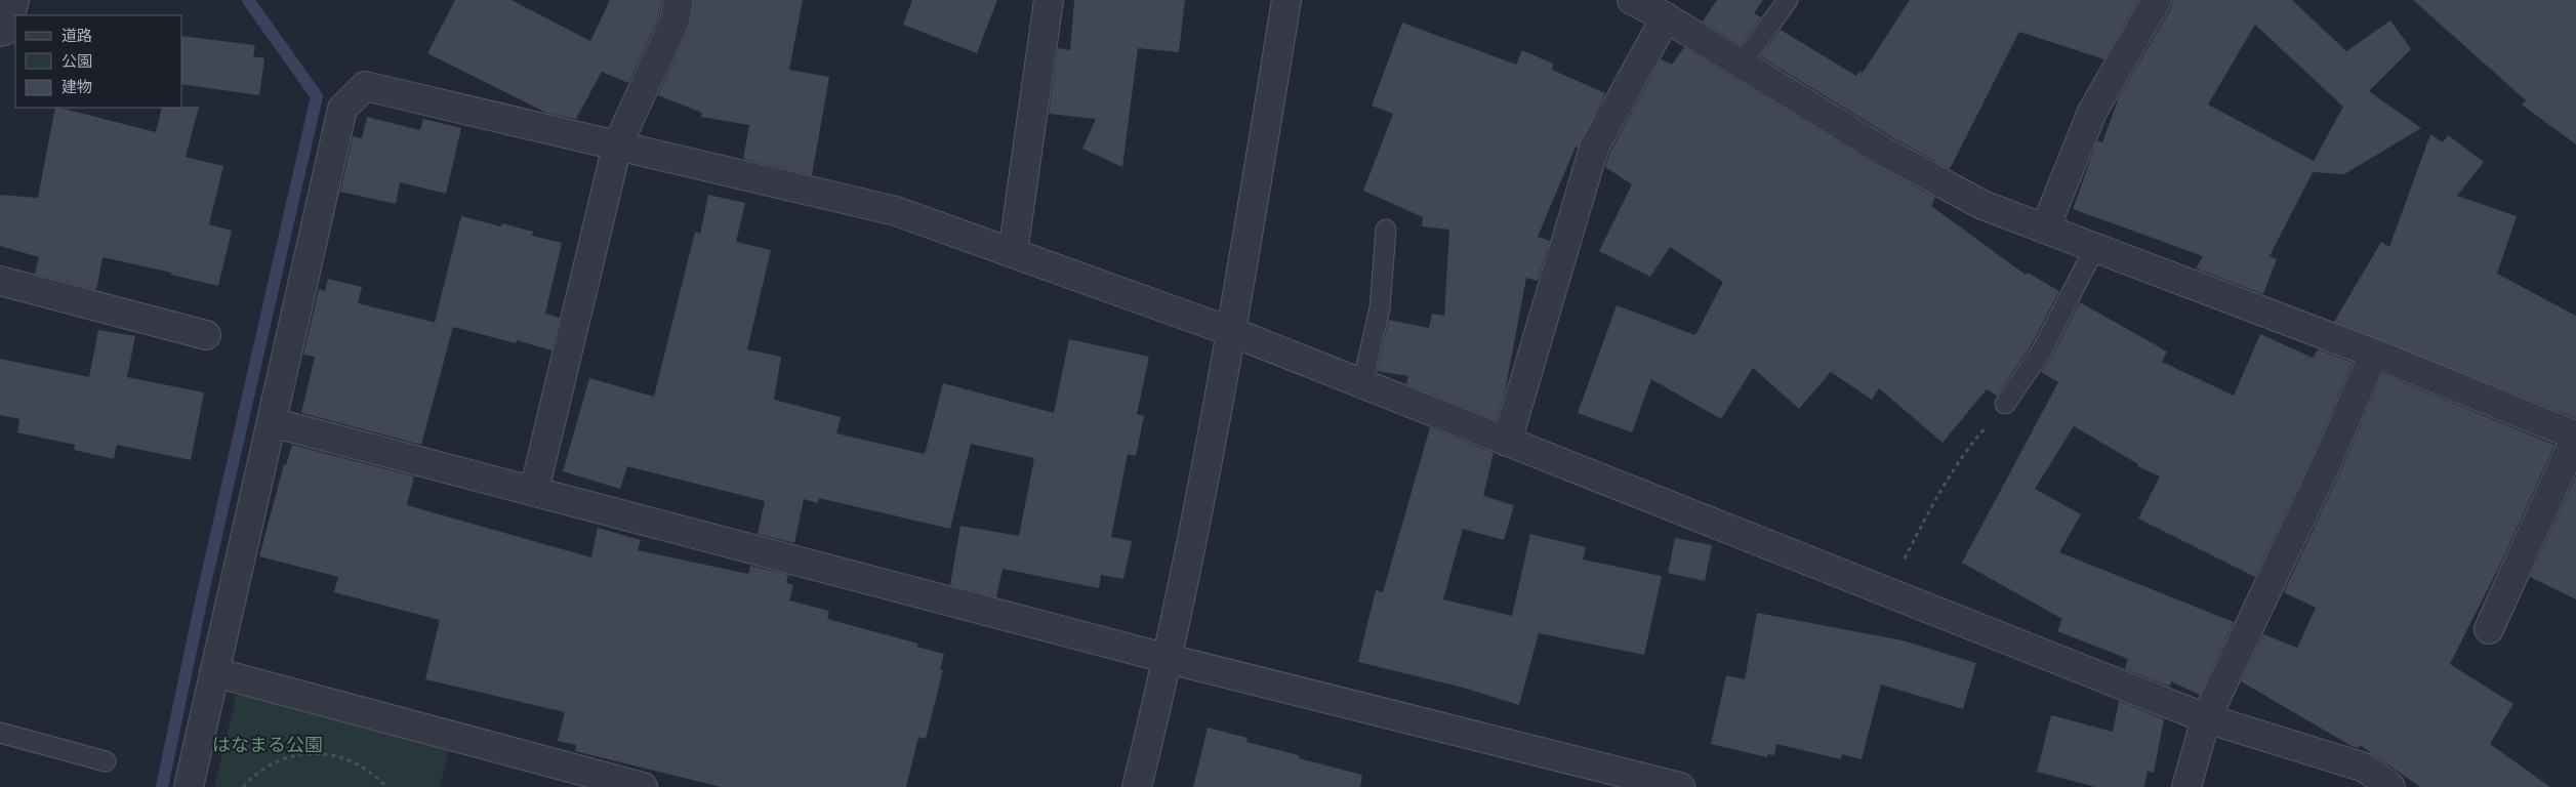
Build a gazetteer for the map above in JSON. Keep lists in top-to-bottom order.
{
  "parks": ["はなまる公園"],
  "legend": ["道路", "公園", "建物"]
}
